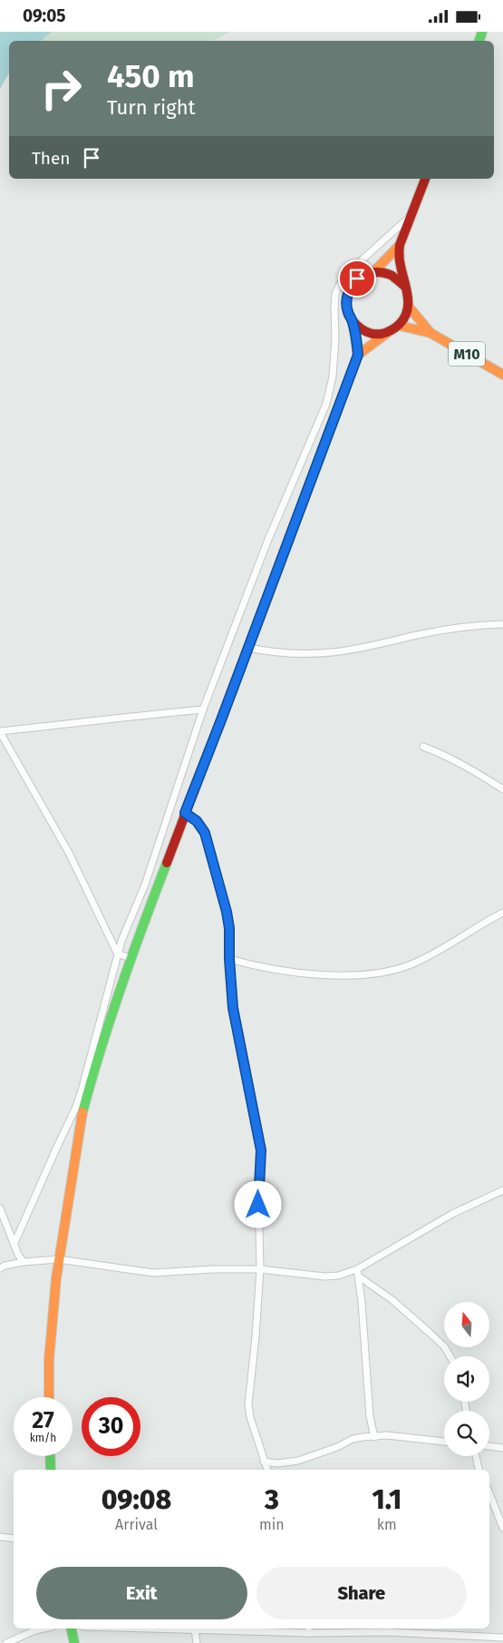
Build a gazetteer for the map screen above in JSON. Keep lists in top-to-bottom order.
{
  "streets": {
    "street": ["M10"]
  },
  "north": "top",
  "page": {
    "status": "09:05",
    "turn": ["450 m", "Turn right"],
    "then": "Then",
    "speed": "27 km/h",
    "limit": "30",
    "eta": [
      "09:08",
      "Arrival",
      "3",
      "min",
      "1.1",
      "km"
    ],
    "buttons": ["Exit", "Share"]
  }
}
